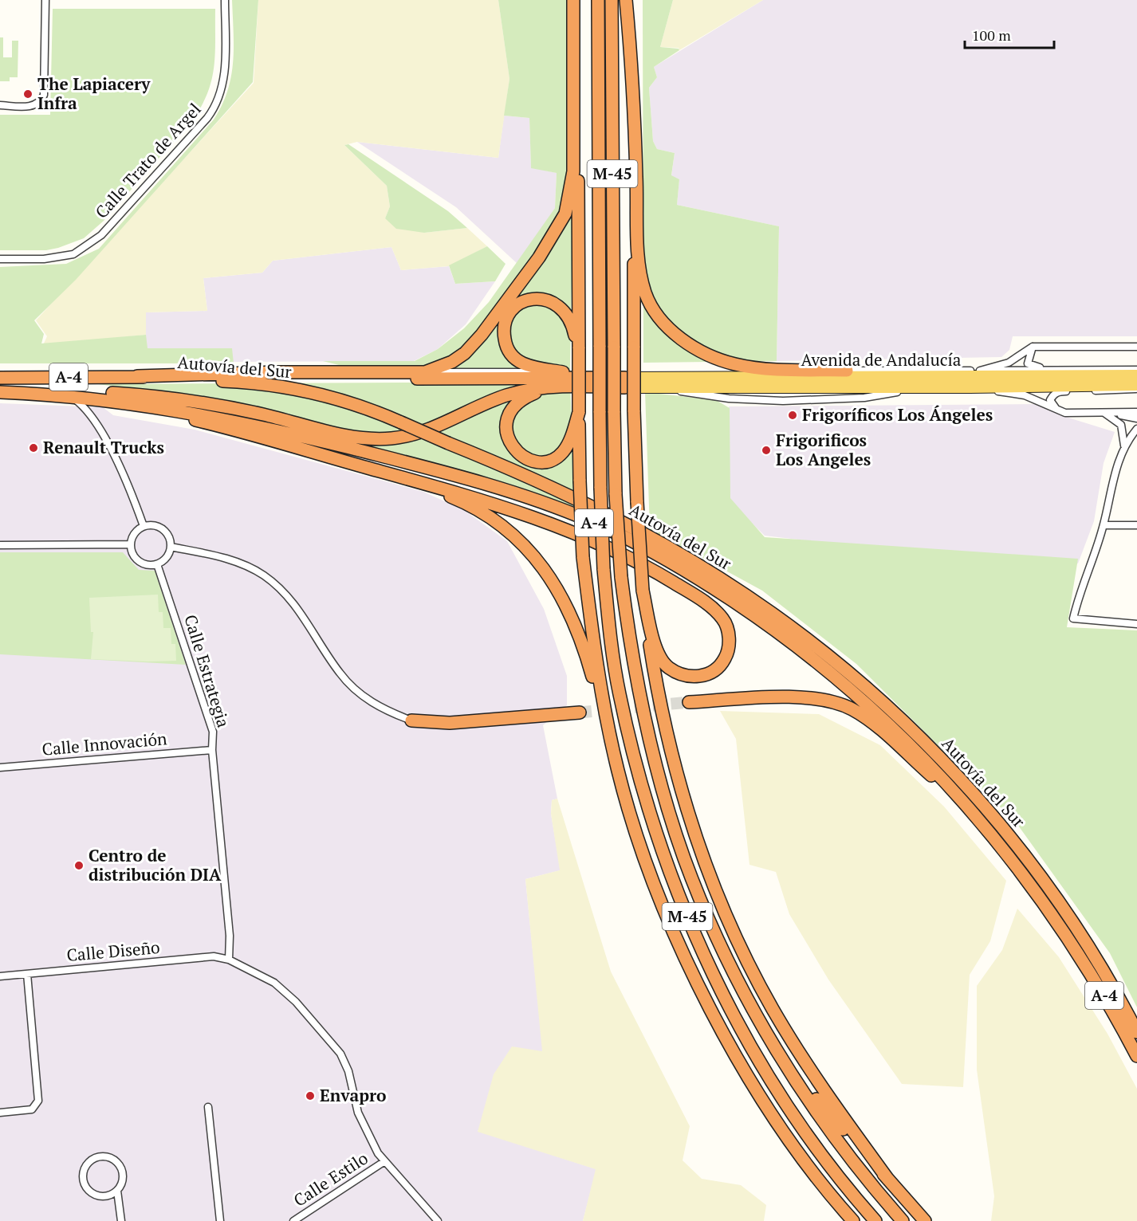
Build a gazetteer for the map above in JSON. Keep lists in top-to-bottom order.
{
  "streets": {
    "highway": ["M-45", "Autovía del Sur", "A-4"],
    "main road": ["Avenida de Andalucía"],
    "street": [
      "Calle Trato de Argel",
      "Calle Estrategia",
      "Calle Innovación",
      "Calle Diseño",
      "Calle Estilo"
    ]
  },
  "crossings": [
    ["Calle Estrategia", "Calle Innovación"],
    ["Calle Estrategia", "Calle Diseño"]
  ],
  "places": [
    "The Lapiacery Infra",
    "Frigoríficos Los Ángeles",
    "Renault Trucks",
    "Frigorificos Los Angeles",
    "Centro de distribución DIA",
    "Envapro"
  ],
  "scale_bar": "100 m"
}
